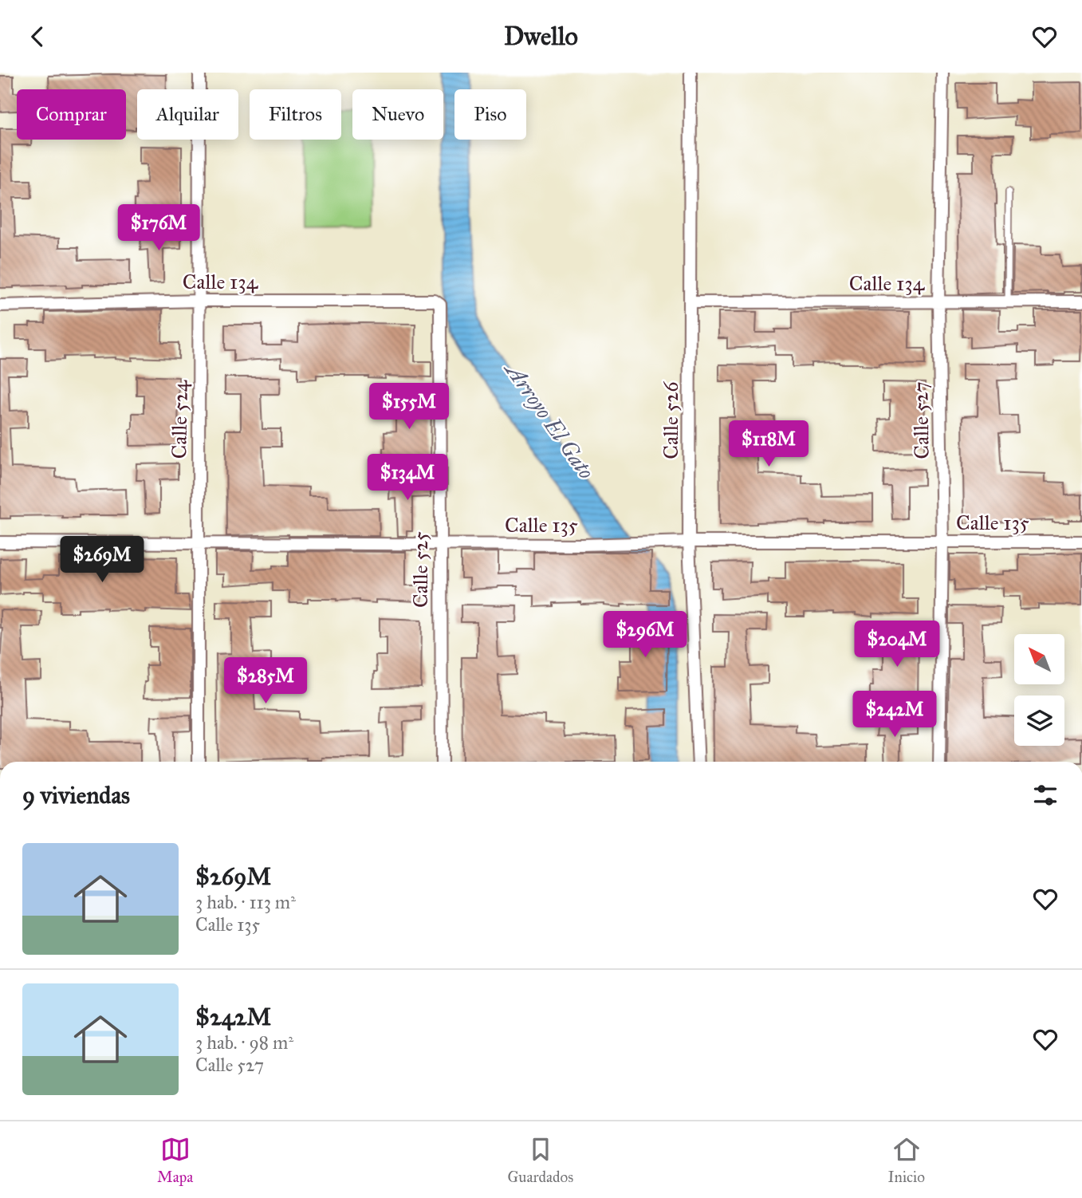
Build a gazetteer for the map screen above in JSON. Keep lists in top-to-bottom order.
{
  "streets": {
    "street": [
      "Calle 134",
      "Calle 524",
      "Calle 526",
      "Calle 527",
      "Calle 135",
      "Calle 525"
    ]
  },
  "crossings": [
    ["Calle 134", "Calle 524"],
    ["Calle 134", "Calle 526"],
    ["Calle 134", "Calle 527"],
    ["Calle 134", "Calle 525"],
    ["Calle 524", "Calle 135"],
    ["Calle 526", "Calle 135"],
    ["Calle 527", "Calle 135"],
    ["Calle 135", "Calle 525"]
  ],
  "water": ["Arroyo El Gato"],
  "north": "top left",
  "page": {
    "header": "Dwello",
    "chip": [
      "Comprar",
      "Alquilar",
      "Filtros",
      "Nuevo",
      "Piso"
    ],
    "price": [
      "$176M",
      "$155M",
      "$118M",
      "$134M",
      "$269M",
      "$296M",
      "$204M",
      "$285M",
      "$242M"
    ],
    "heading": "9 viviendas",
    "list": [
      {
        "name": "$269M",
        "note": "3 hab. · 113 m² · Calle 135"
      },
      {
        "name": "$242M",
        "note": "3 hab. · 98 m² · Calle 527"
      }
    ],
    "tabs": ["Mapa", "Guardados", "Inicio"]
  }
}
